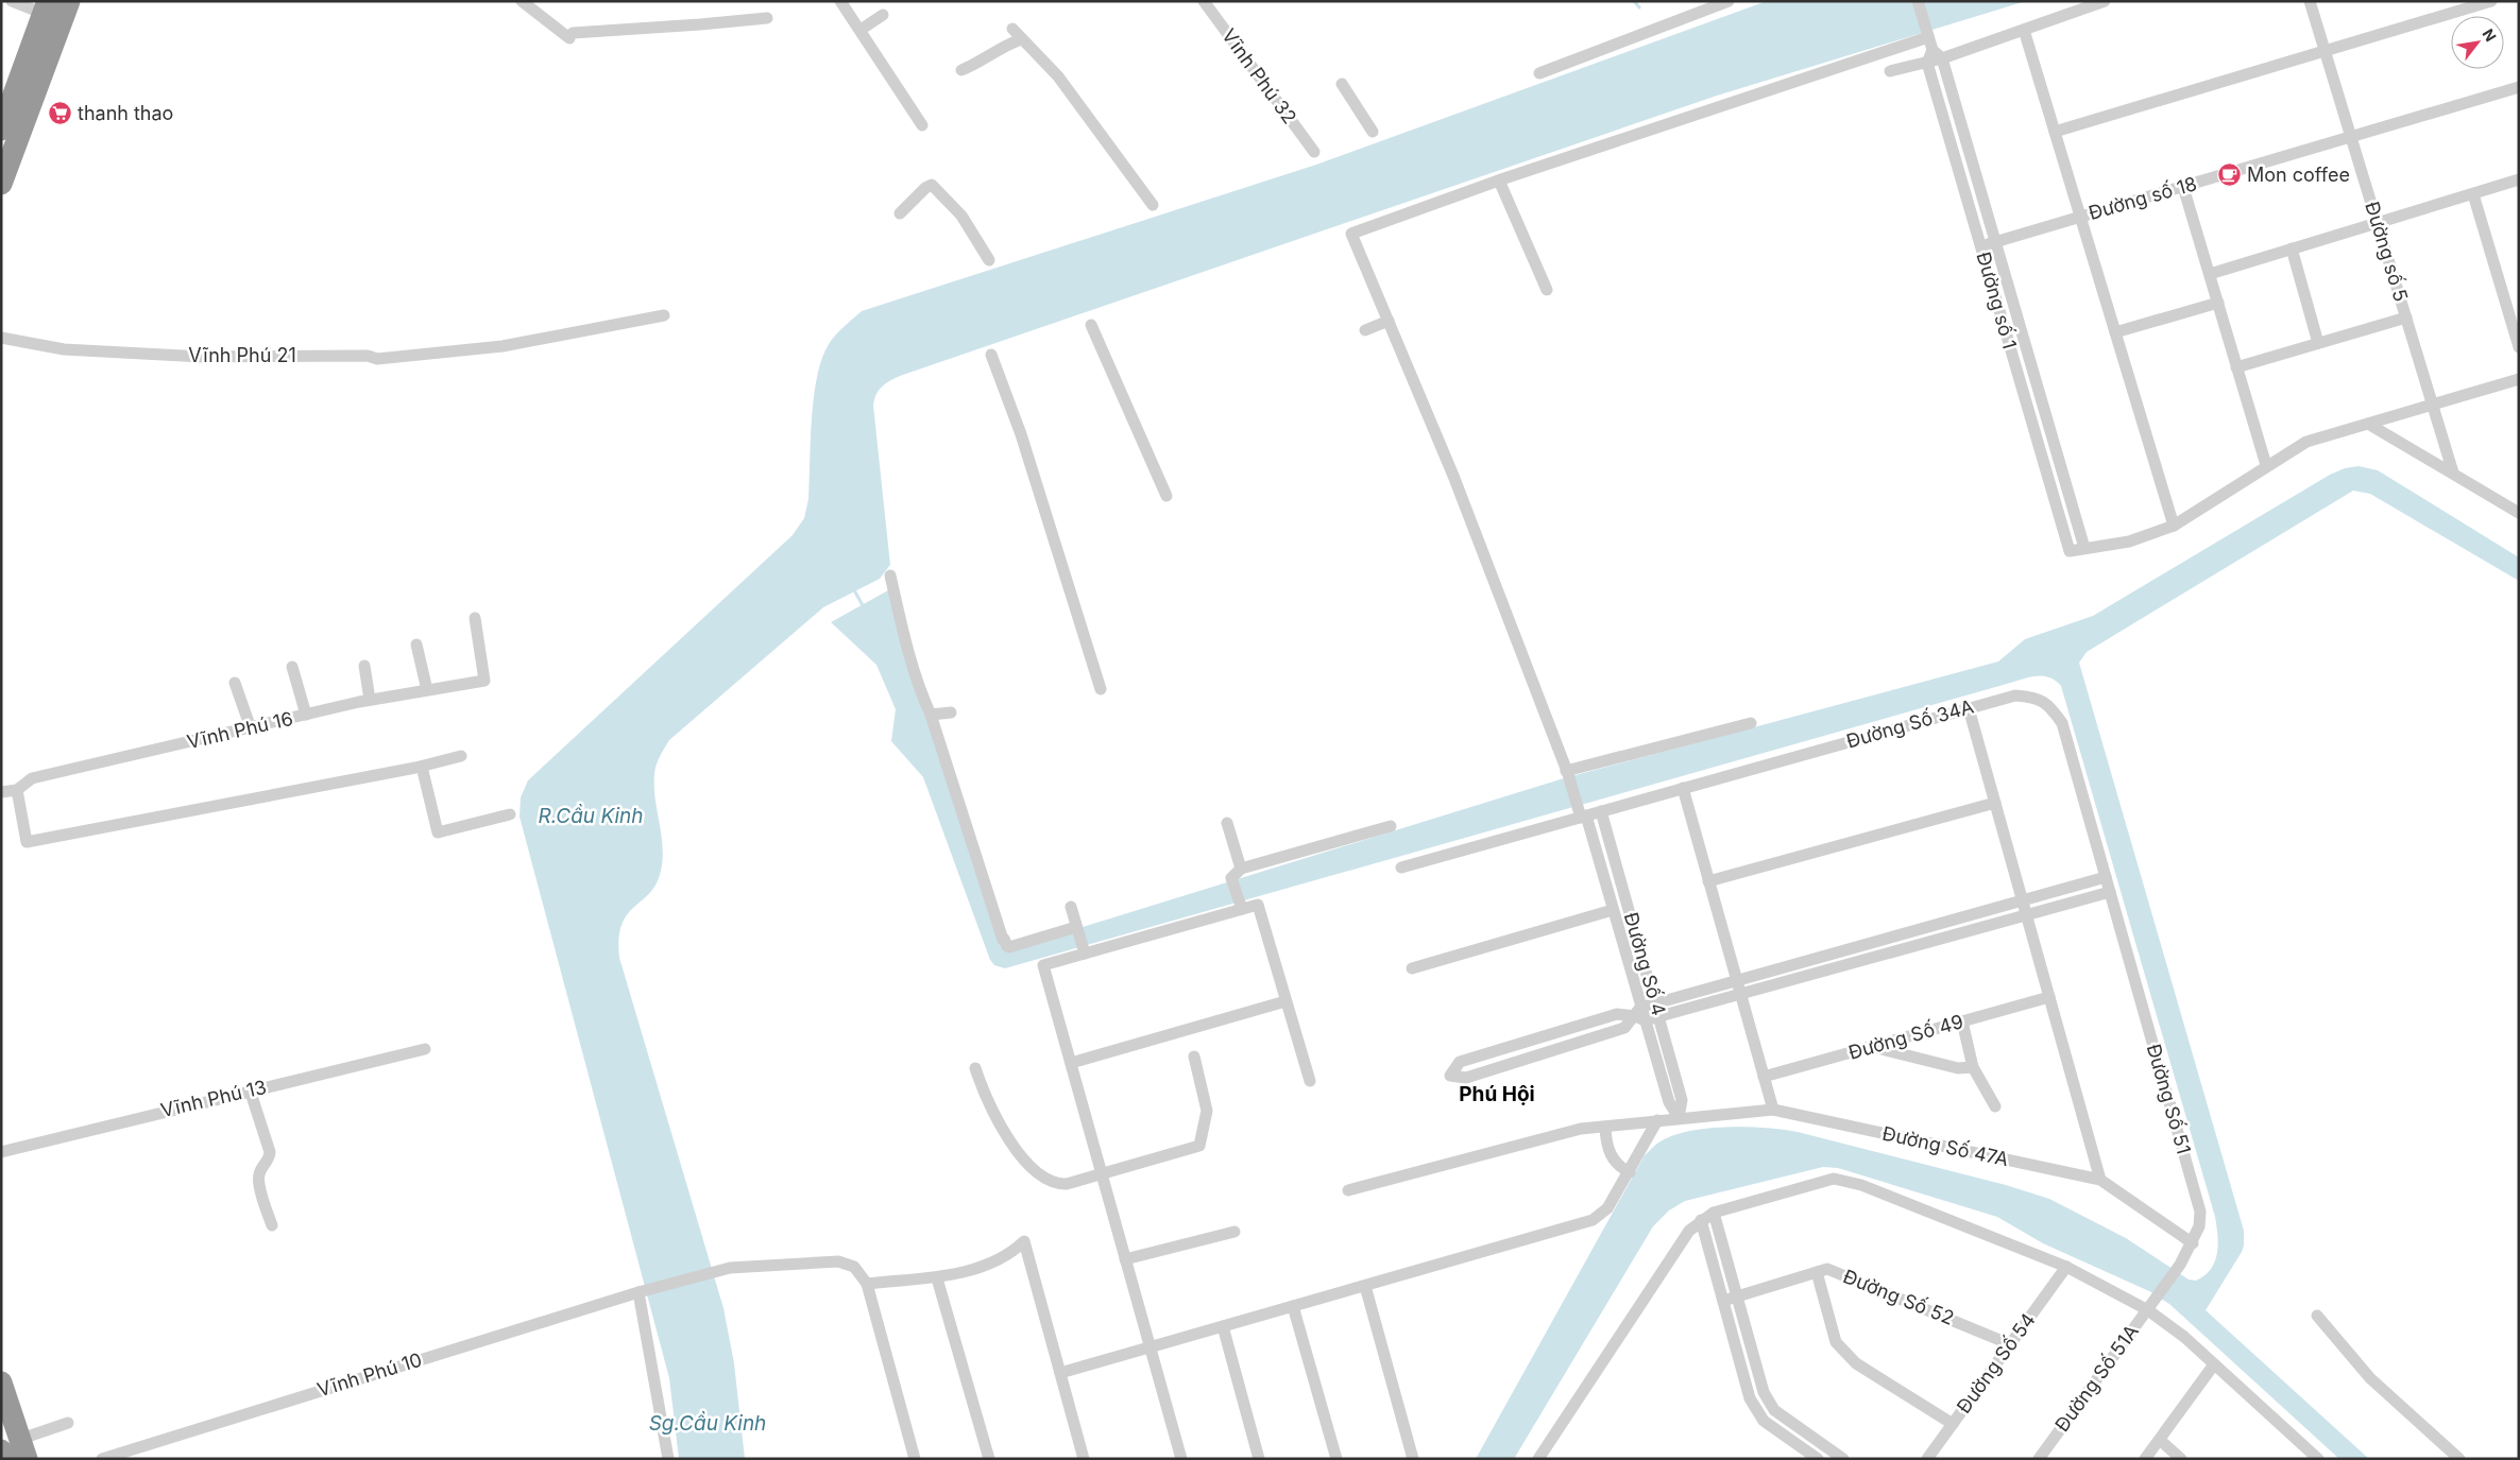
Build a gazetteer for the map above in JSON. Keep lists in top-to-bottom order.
{
  "streets": {
    "street": [
      "Vĩnh Phú 32",
      "Đường số 18",
      "Đường số 5",
      "Đường số 1",
      "Vĩnh Phú 21",
      "Đường Số 34A",
      "Vĩnh Phú 16",
      "Đường Số 4",
      "Đường Số 49",
      "Vĩnh Phú 13",
      "Đường Số 51",
      "Đường Số 47A",
      "Đường Số 52",
      "Đường Số 54",
      "Vĩnh Phú 10",
      "Đường Số 51A"
    ]
  },
  "crossings": [
    ["Đường số 18", "Đường số 5"],
    ["Đường số 18", "Đường số 1"],
    ["Đường Số 34A", "Đường Số 4"],
    ["Đường Số 34A", "Đường Số 51"],
    ["Đường Số 4", "Đường Số 47A"],
    ["Đường Số 51", "Đường Số 47A"],
    ["Đường Số 51", "Đường Số 51A"],
    ["Đường Số 52", "Đường Số 54"]
  ],
  "districts": ["Phú Hội"],
  "water": ["R.Cầu Kinh", "Sg.Cầu Kinh"],
  "places": {
    "supermarket": ["thanh thao"],
    "cafe": ["Mon coffee"]
  },
  "north": "top right"
}
